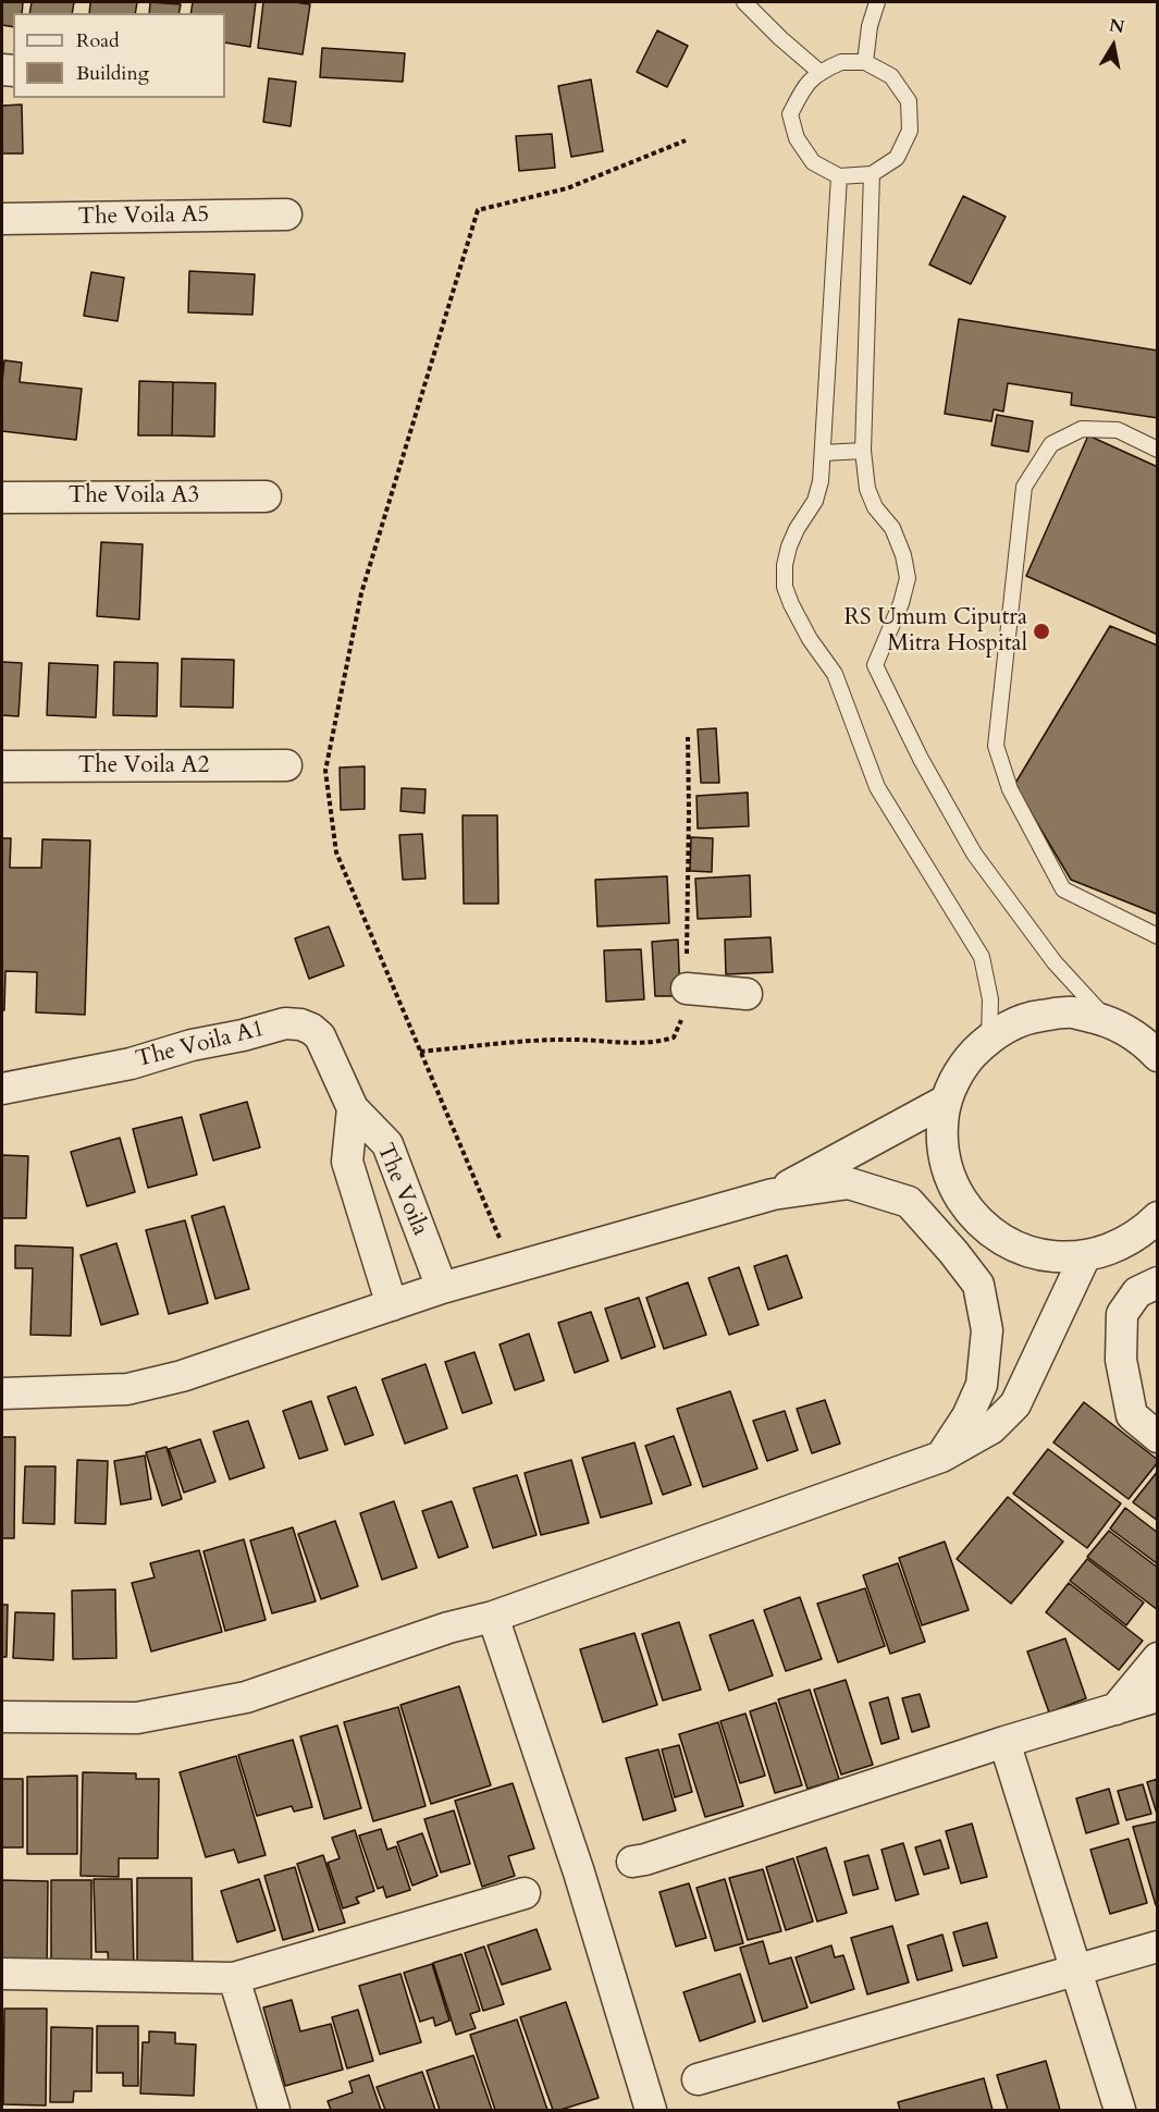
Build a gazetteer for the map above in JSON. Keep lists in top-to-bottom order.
{
  "streets": {
    "street": [
      "The Voila A5",
      "The Voila A3",
      "The Voila A2",
      "The Voila A1",
      "The Voila"
    ]
  },
  "crossings": [
    ["The Voila A1", "The Voila"]
  ],
  "places": ["RS Umum Ciputra Mitra Hospital"],
  "legend": ["Road", "Building"],
  "north": "top"
}
